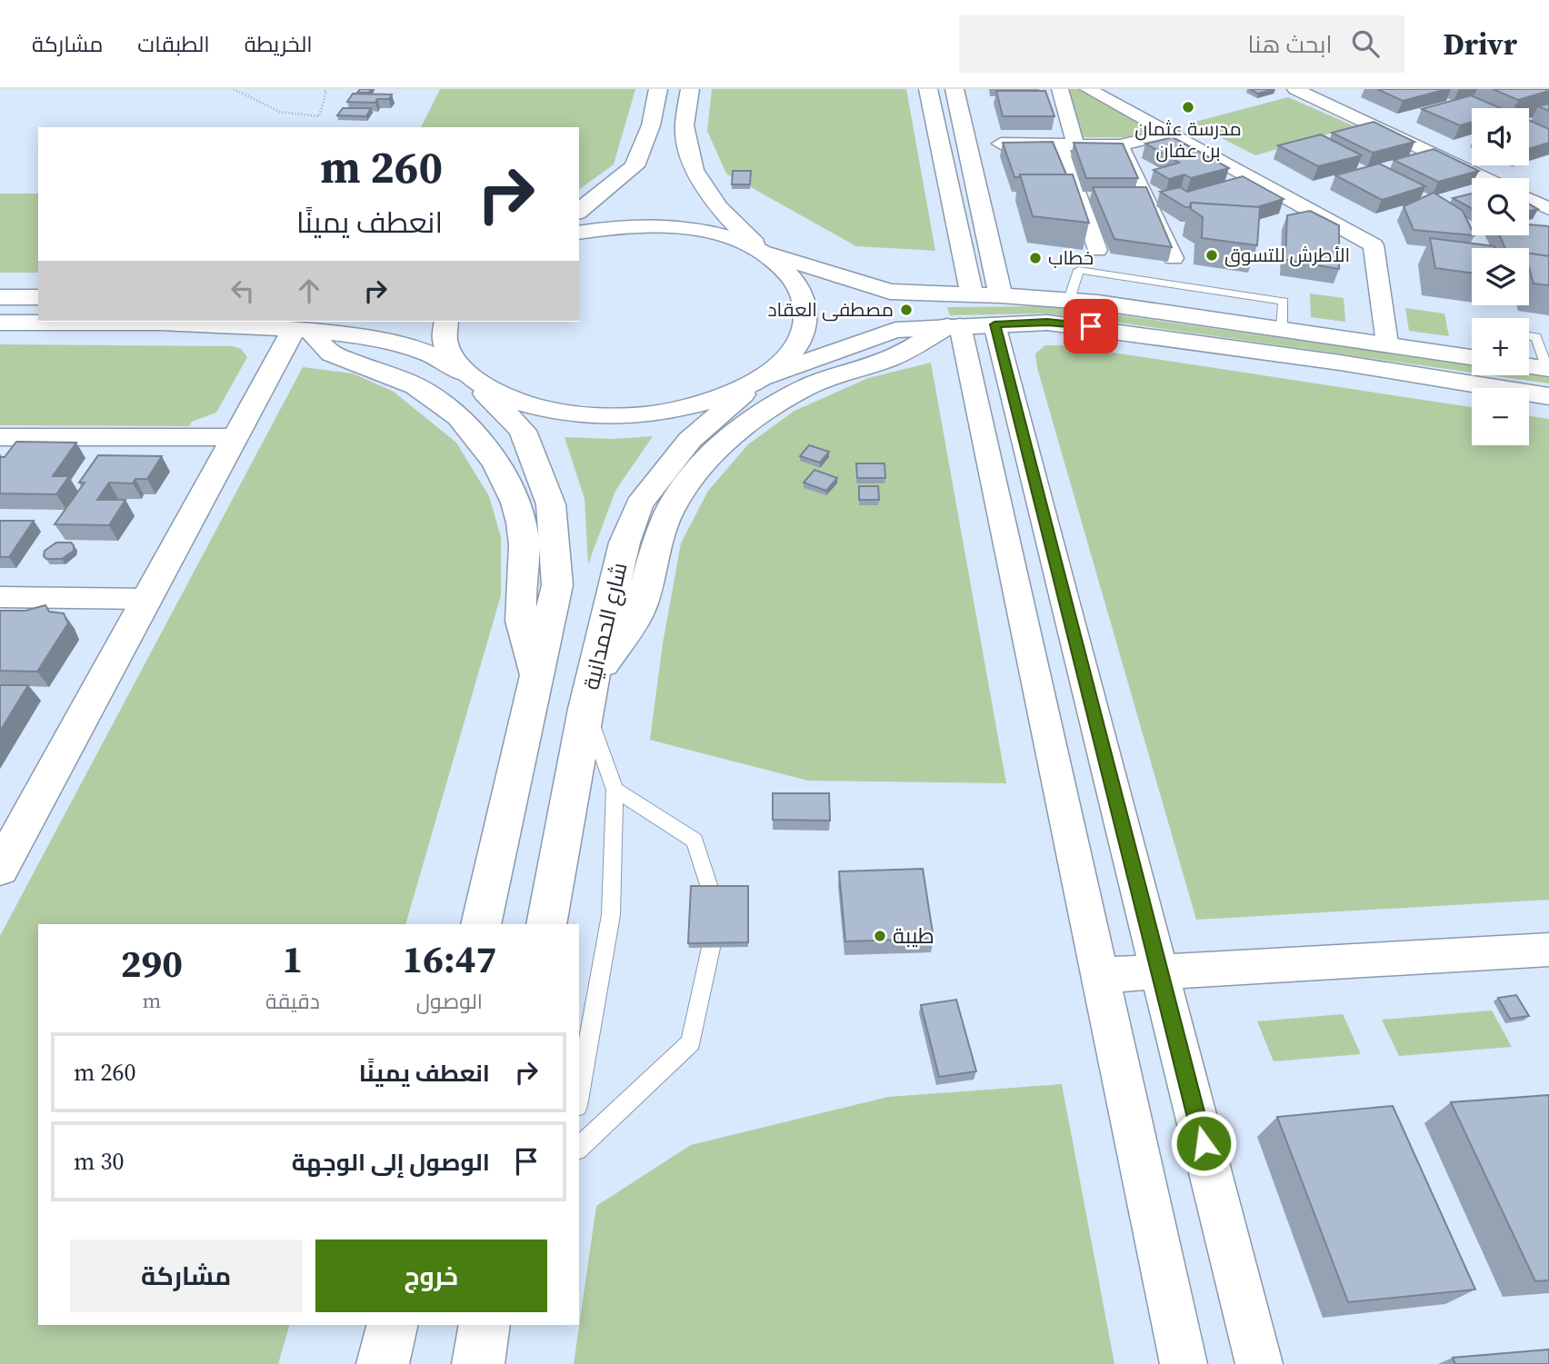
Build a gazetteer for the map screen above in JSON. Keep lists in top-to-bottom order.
{
  "streets": {
    "main road": ["شارع الحمدانية"]
  },
  "places": [
    "مدرسة عثمان بن عفان",
    "الأطرش للتسوق",
    "خطاب",
    "مصطفى العقاد",
    "طيبة"
  ],
  "page": {
    "header": "Drivr",
    "search": "ابحث هنا",
    "nav": ["الخريطة", "الطبقات", "مشاركة"],
    "map_buttons": ["+", "−"],
    "turn": ["260 m", "انعطف يمينًا"],
    "eta": [
      "16:47",
      "الوصول",
      "1",
      "دقيقة",
      "290",
      "m"
    ],
    "list": [
      {
        "name": "انعطف يمينًا",
        "value": "260 m"
      },
      {
        "name": "الوصول إلى الوجهة",
        "value": "30 m"
      }
    ],
    "buttons": ["خروج", "مشاركة"]
  }
}
